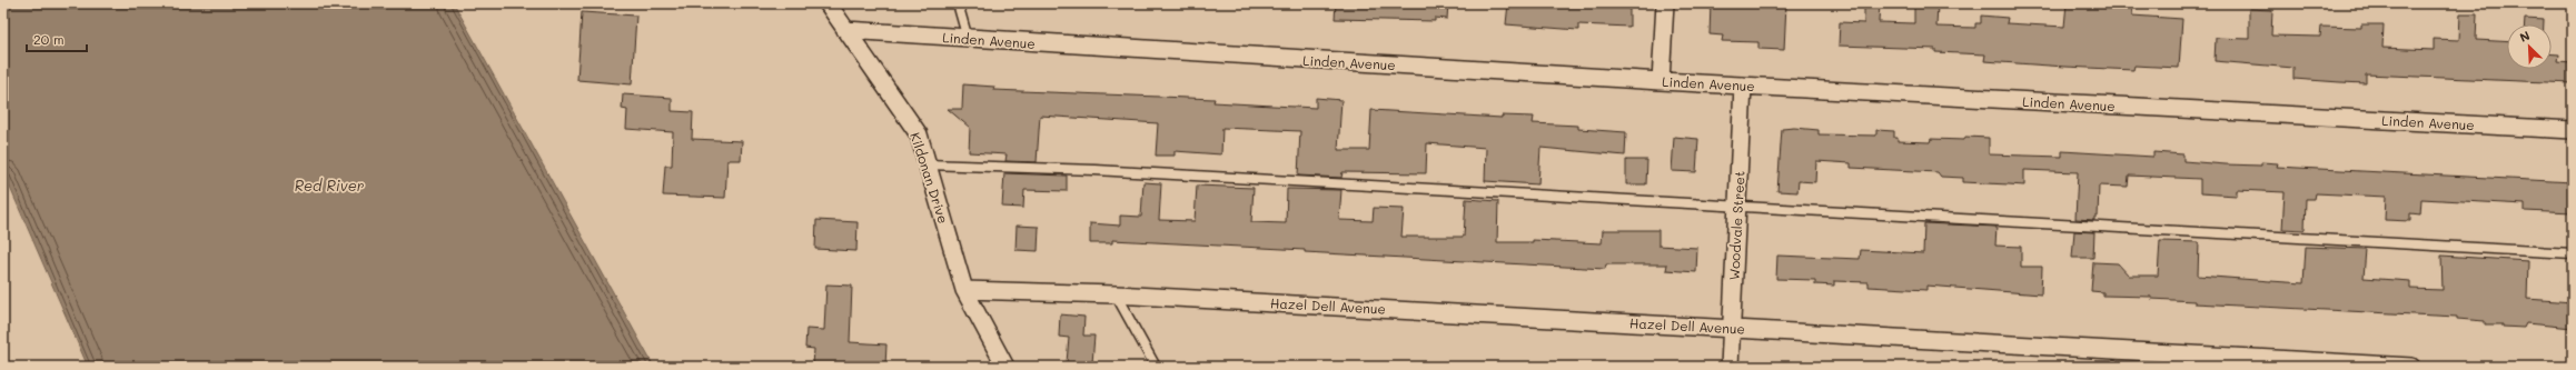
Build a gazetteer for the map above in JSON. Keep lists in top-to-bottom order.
{
  "streets": {
    "street": [
      "Linden Avenue",
      "Kildonan Drive",
      "Woodvale Street",
      "Hazel Dell Avenue"
    ]
  },
  "crossings": [
    ["Linden Avenue", "Kildonan Drive"],
    ["Linden Avenue", "Woodvale Street"],
    ["Kildonan Drive", "Hazel Dell Avenue"],
    ["Woodvale Street", "Hazel Dell Avenue"]
  ],
  "water": ["Red River"],
  "scale_bar": "20 m",
  "north": "top left"
}
